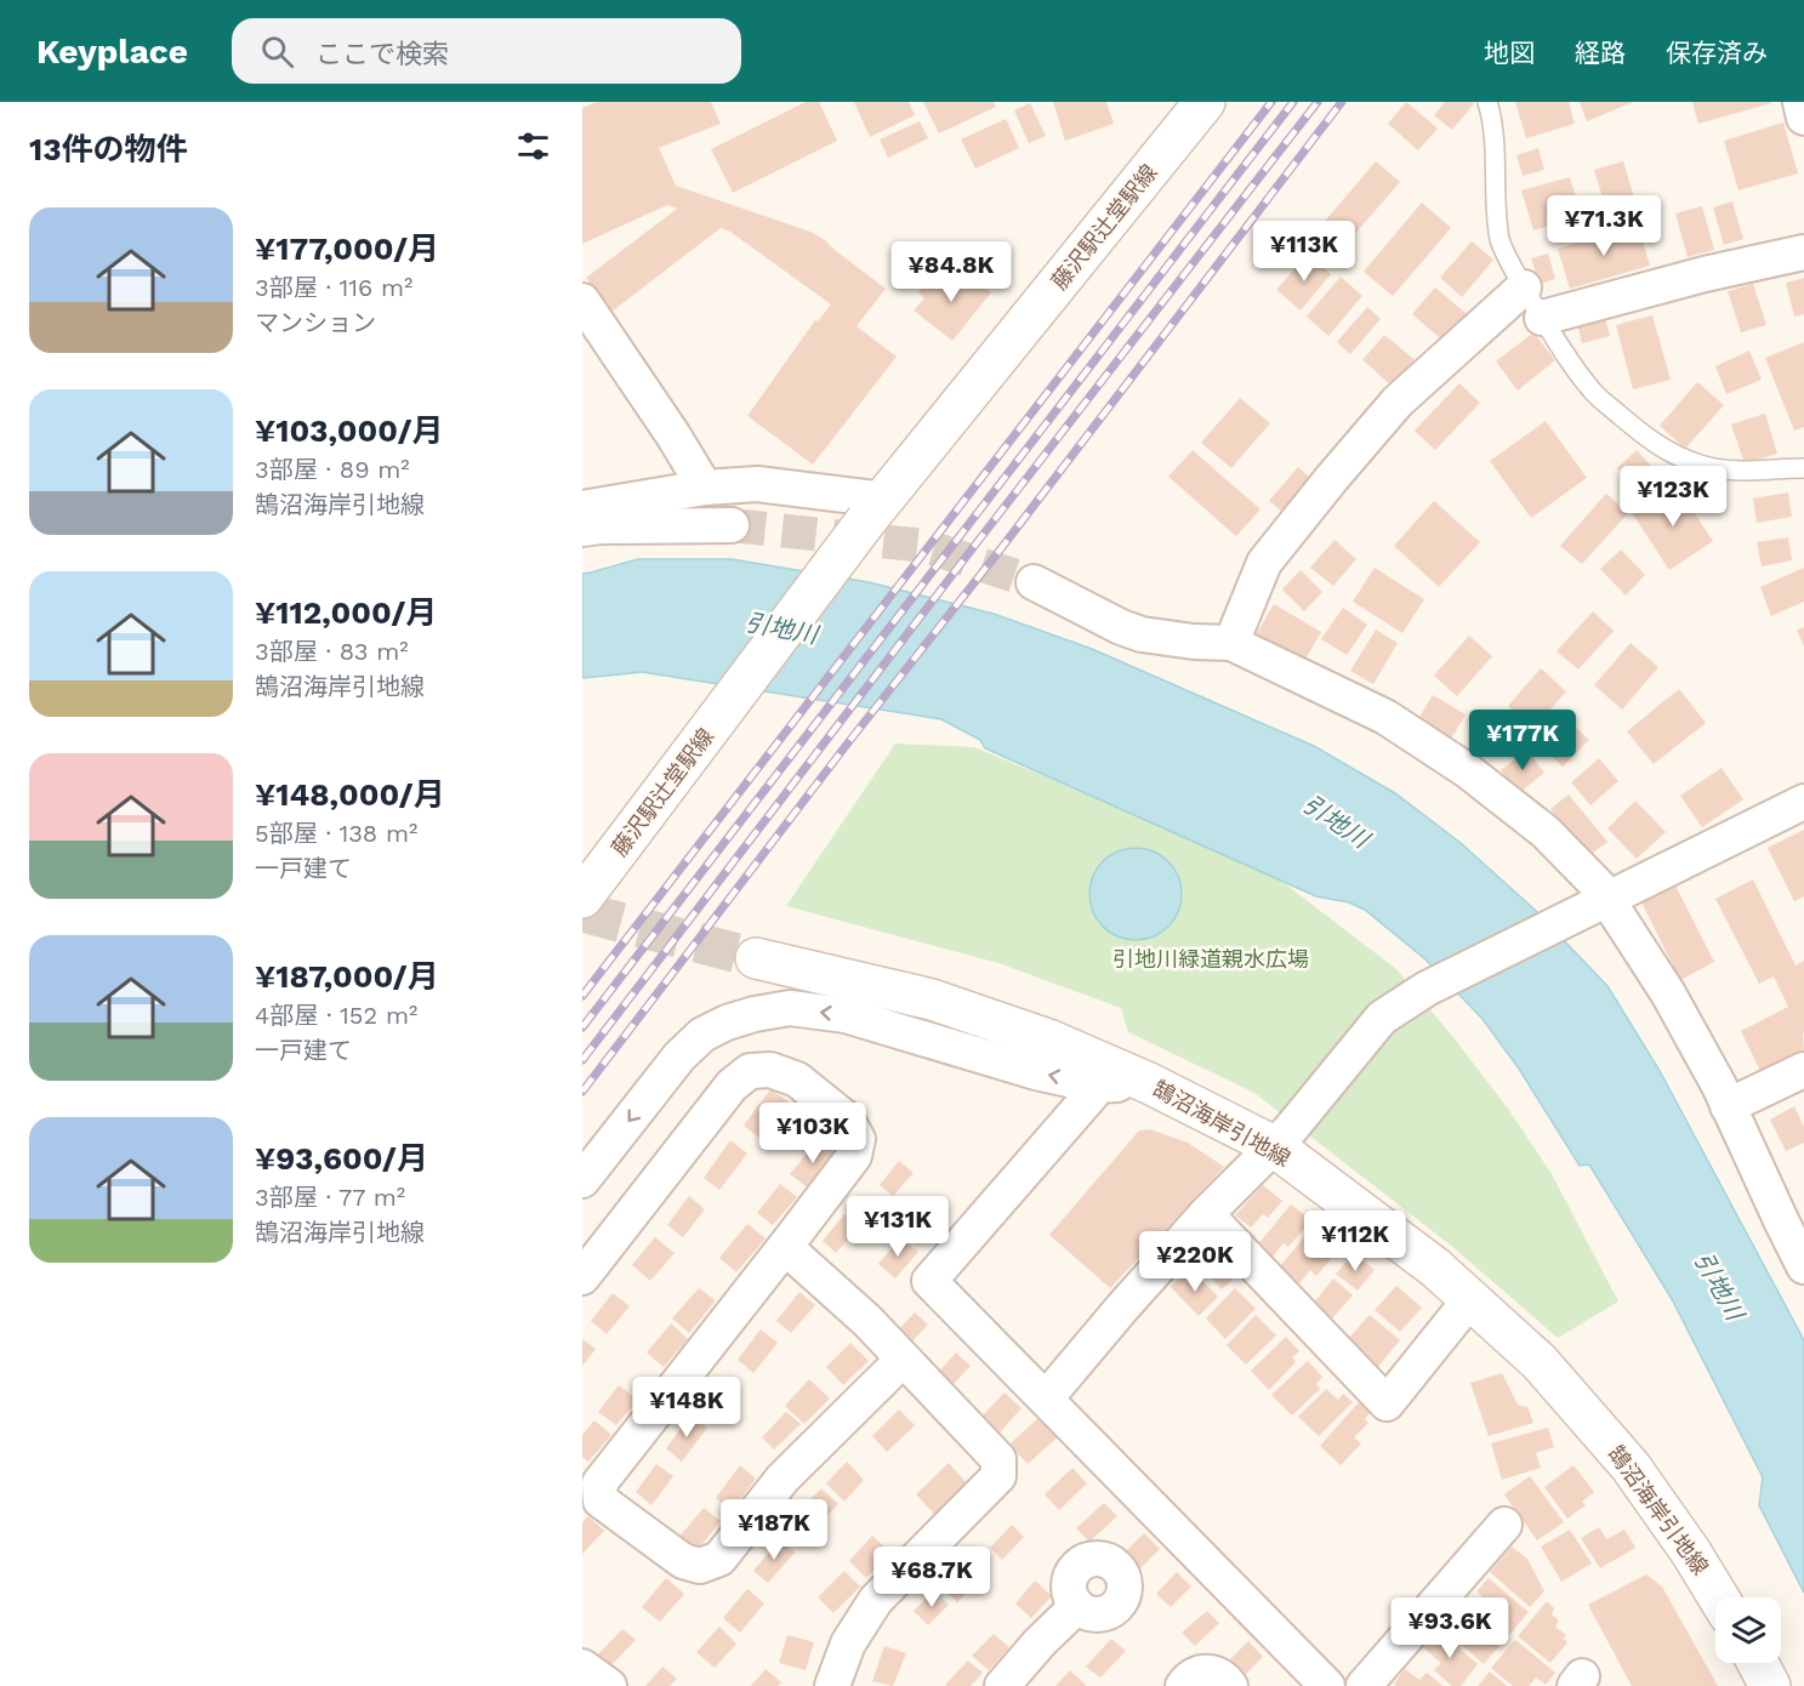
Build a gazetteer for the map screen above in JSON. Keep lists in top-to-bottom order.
{
  "streets": {
    "street": ["藤沢駅辻堂駅線", "鵠沼海岸引地線"]
  },
  "water": ["引地川"],
  "parks": ["引地川緑道親水広場"],
  "page": {
    "header": "Keyplace",
    "search": "ここで検索",
    "nav": ["地図", "経路", "保存済み"],
    "heading": "13件の物件",
    "list": [
      {
        "name": "¥177,000/月",
        "note": "3部屋 · 116 m² · マンション"
      },
      {
        "name": "¥103,000/月",
        "note": "3部屋 · 89 m² · 鵠沼海岸引地線"
      },
      {
        "name": "¥112,000/月",
        "note": "3部屋 · 83 m² · 鵠沼海岸引地線"
      },
      {
        "name": "¥148,000/月",
        "note": "5部屋 · 138 m² · 一戸建て"
      },
      {
        "name": "¥187,000/月",
        "note": "4部屋 · 152 m² · 一戸建て"
      },
      {
        "name": "¥93,600/月",
        "note": "3部屋 · 77 m² · 鵠沼海岸引地線"
      }
    ],
    "price": [
      "¥71.3K",
      "¥113K",
      "¥84.8K",
      "¥123K",
      "¥177K",
      "¥103K",
      "¥131K",
      "¥112K",
      "¥220K",
      "¥148K",
      "¥187K",
      "¥68.7K",
      "¥93.6K"
    ]
  }
}
